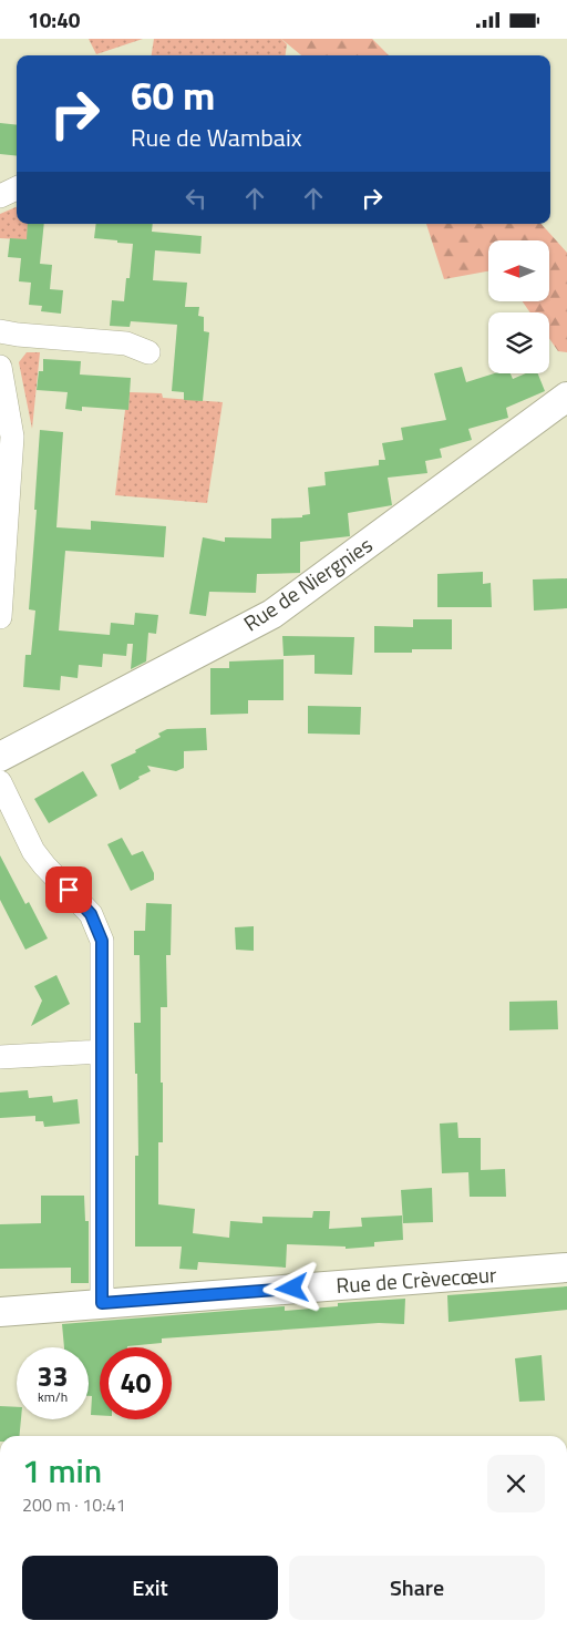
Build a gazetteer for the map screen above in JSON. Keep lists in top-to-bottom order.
{
  "streets": {
    "street": ["Rue de Niergnies", "Rue de Crèvecœur"]
  },
  "north": "left",
  "page": {
    "status": "10:40",
    "turn": ["60 m", "Rue de Wambaix"],
    "speed": "33 km/h",
    "limit": "40",
    "heading": ["1 min", "200 m · 10:41"],
    "buttons": ["Exit", "Share"]
  }
}
